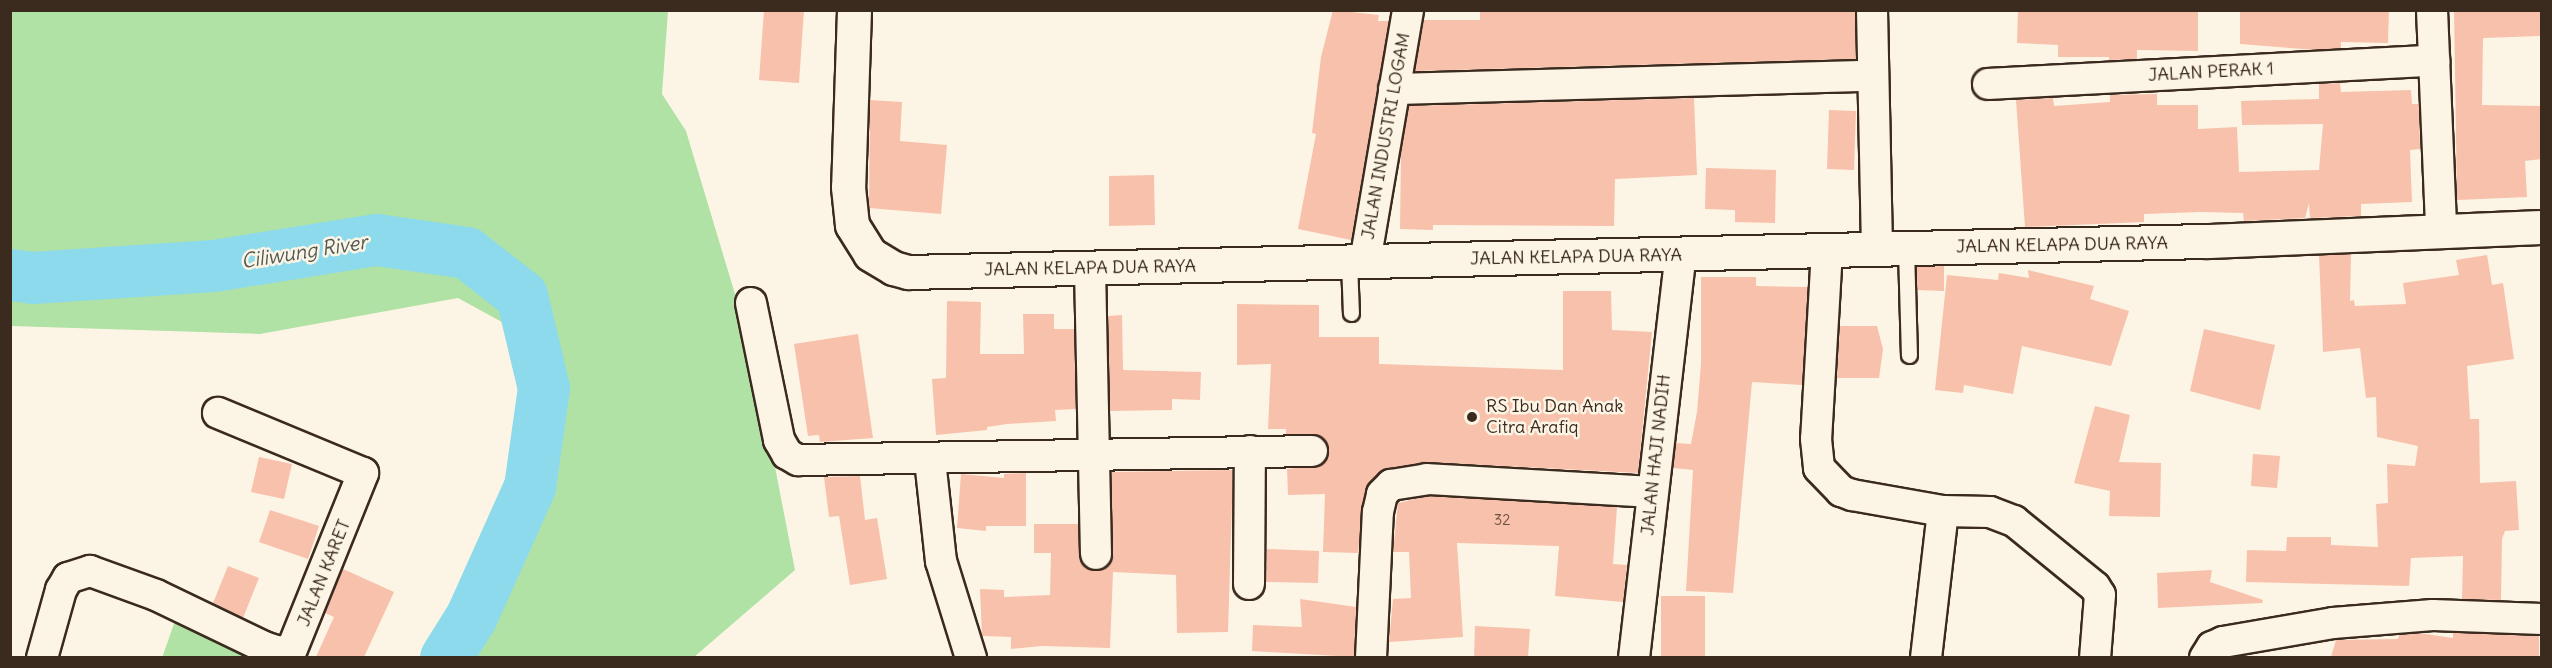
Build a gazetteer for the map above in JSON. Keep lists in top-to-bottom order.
{
  "streets": {
    "main road": ["JALAN KELAPA DUA RAYA"],
    "street": [
      "JALAN PERAK 1",
      "JALAN INDUSTRI LOGAM",
      "JALAN HAJI NADIH",
      "JALAN KARET"
    ]
  },
  "crossings": [
    ["JALAN INDUSTRI LOGAM", "JALAN KELAPA DUA RAYA"],
    ["JALAN KELAPA DUA RAYA", "JALAN HAJI NADIH"]
  ],
  "water": ["Ciliwung River"],
  "places": ["RS Ibu Dan Anak Citra Arafiq"],
  "house_numbers": ["32"]
}
